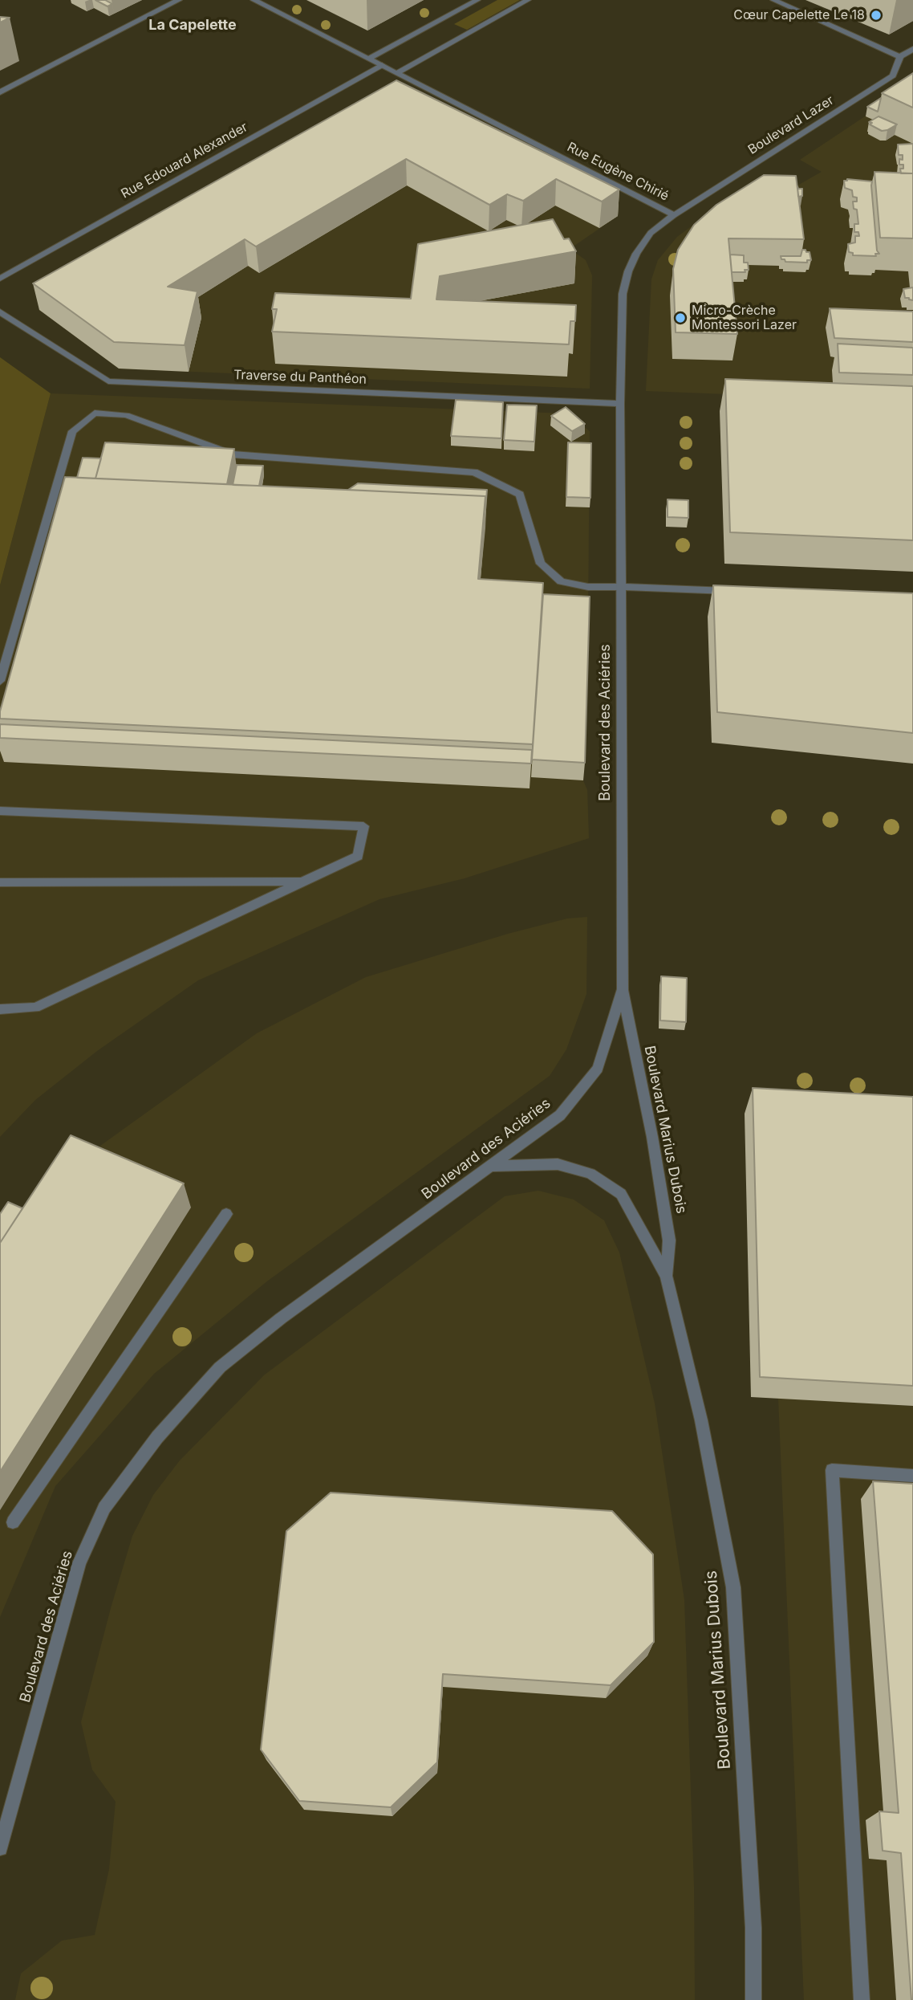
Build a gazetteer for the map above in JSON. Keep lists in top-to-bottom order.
{
  "streets": {
    "street": [
      "Boulevard Lazer",
      "Rue Edouard Alexander",
      "Rue Eugène Chirié",
      "Traverse du Panthéon",
      "Boulevard des Aciéries",
      "Boulevard Marius Dubois"
    ]
  },
  "crossings": [
    ["Boulevard Lazer", "Rue Eugène Chirié"],
    ["Rue Edouard Alexander", "Rue Eugène Chirié"],
    ["Rue Eugène Chirié", "Traverse du Panthéon"],
    ["Rue Eugène Chirié", "Boulevard des Aciéries"],
    ["Boulevard des Aciéries", "Boulevard Marius Dubois"]
  ],
  "districts": ["La Capelette"],
  "places": ["Cœur Capelette Le 18", "Micro-Crèche Montessori Lazer"]
}
